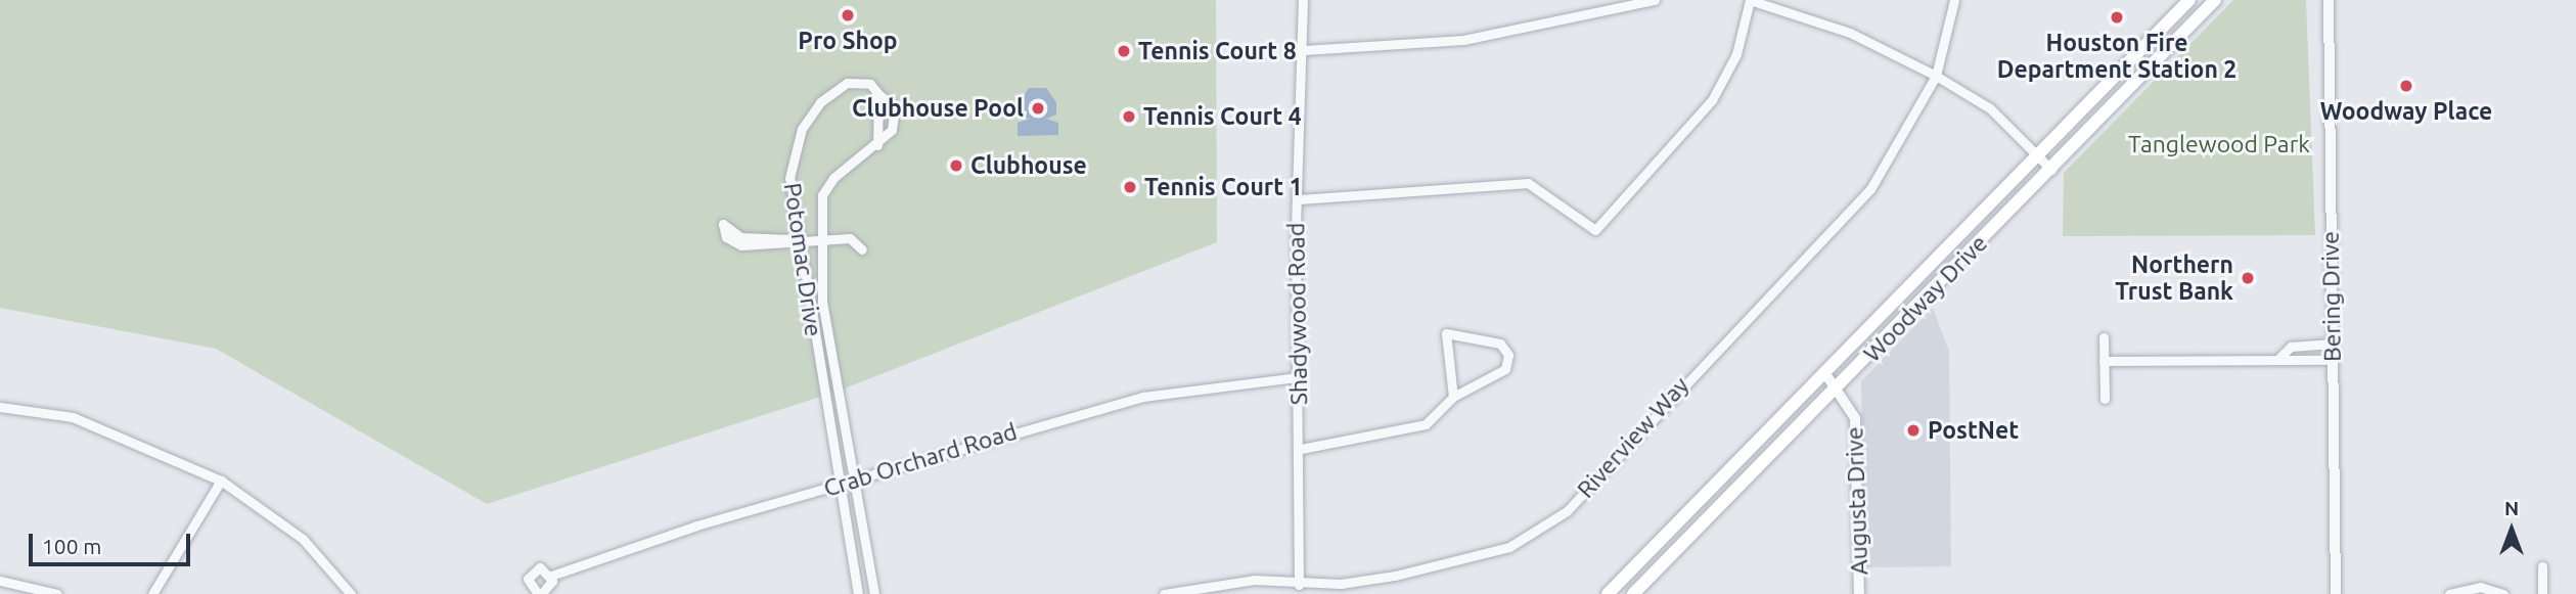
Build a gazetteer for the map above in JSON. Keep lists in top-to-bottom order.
{
  "streets": {
    "main road": ["Woodway Drive"],
    "street": [
      "Potomac Drive",
      "Bering Drive",
      "Shadywood Road",
      "Riverview Way",
      "Crab Orchard Road",
      "Augusta Drive"
    ]
  },
  "crossings": [
    ["Potomac Drive", "Crab Orchard Road"],
    ["Woodway Drive", "Augusta Drive"],
    ["Shadywood Road", "Riverview Way"],
    ["Shadywood Road", "Crab Orchard Road"]
  ],
  "parks": ["Tanglewood Park"],
  "places": [
    "Pro Shop",
    "Houston Fire Department Station 2",
    "Tennis Court 8",
    "Woodway Place",
    "Clubhouse Pool",
    "Tennis Court 4",
    "Clubhouse",
    "Tennis Court 1",
    "Northern Trust Bank",
    "PostNet"
  ],
  "scale_bar": "100 m",
  "north": "top"
}
